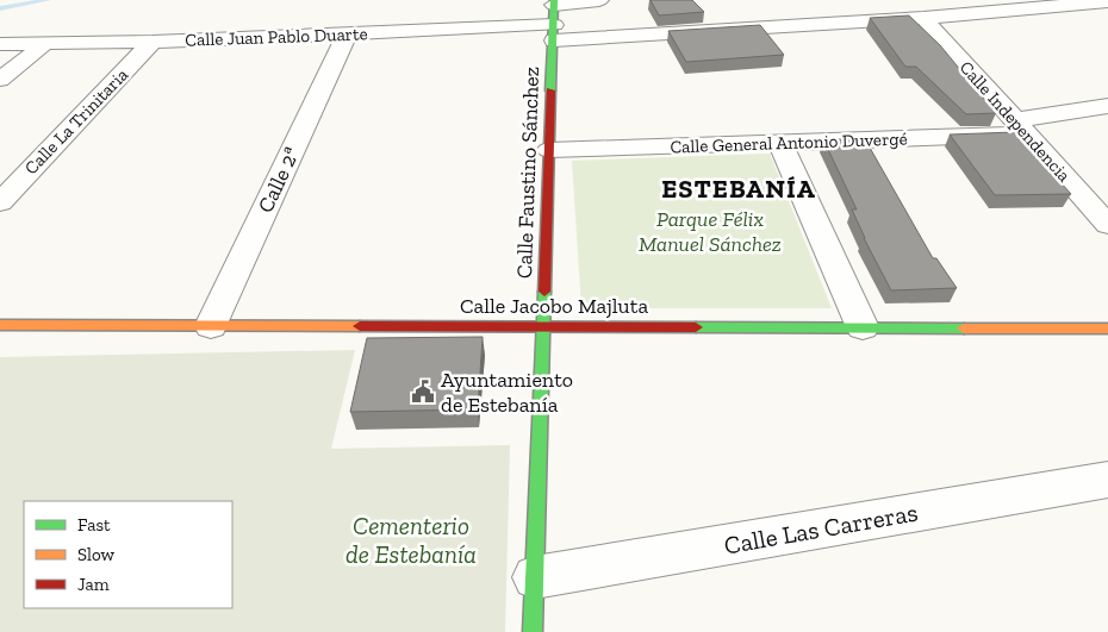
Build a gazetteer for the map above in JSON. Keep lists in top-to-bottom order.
{
  "streets": {
    "street": [
      "Calle Juan Pablo Duarte",
      "Calle La Trinitaria",
      "Calle Independencia",
      "Calle General Antonio Duvergé",
      "Calle Faustino Sánchez",
      "Calle 2ª",
      "Calle Jacobo Majluta",
      "Calle Las Carreras"
    ]
  },
  "crossings": [
    ["Calle Juan Pablo Duarte", "Calle La Trinitaria"],
    ["Calle Juan Pablo Duarte", "Calle Independencia"],
    ["Calle Juan Pablo Duarte", "Calle Faustino Sánchez"],
    ["Calle Juan Pablo Duarte", "Calle 2ª"],
    ["Calle Independencia", "Calle General Antonio Duvergé"],
    ["Calle General Antonio Duvergé", "Calle Faustino Sánchez"],
    ["Calle Faustino Sánchez", "Calle Jacobo Majluta"],
    ["Calle Faustino Sánchez", "Calle Las Carreras"],
    ["Calle 2ª", "Calle Jacobo Majluta"]
  ],
  "districts": ["ESTEBANÍA"],
  "parks": ["Parque Félix Manuel Sánchez", "Cementerio de Estebanía"],
  "places": {
    "public building": ["Ayuntamiento de Estebanía"]
  },
  "legend": ["Fast", "Slow", "Jam"]
}
